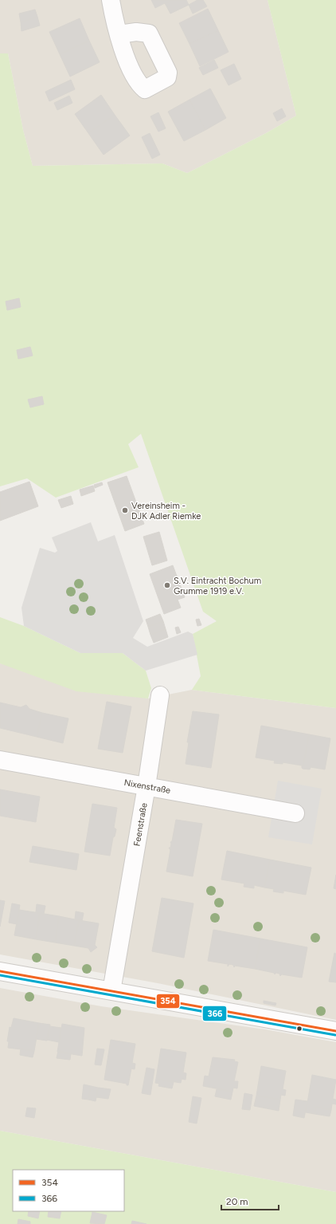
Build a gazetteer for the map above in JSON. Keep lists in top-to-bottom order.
{
  "streets": {
    "street": ["Nixenstraße", "Feenstraße"]
  },
  "crossings": [
    ["Nixenstraße", "Feenstraße"]
  ],
  "places": ["Vereinsheim - DJK Adler Riemke", "S.V. Eintracht Bochum Grumme 1919 e.V."],
  "lines": ["transit line 354", "transit line 366"],
  "legend": ["354", "366"],
  "scale_bar": "20 m"
}
